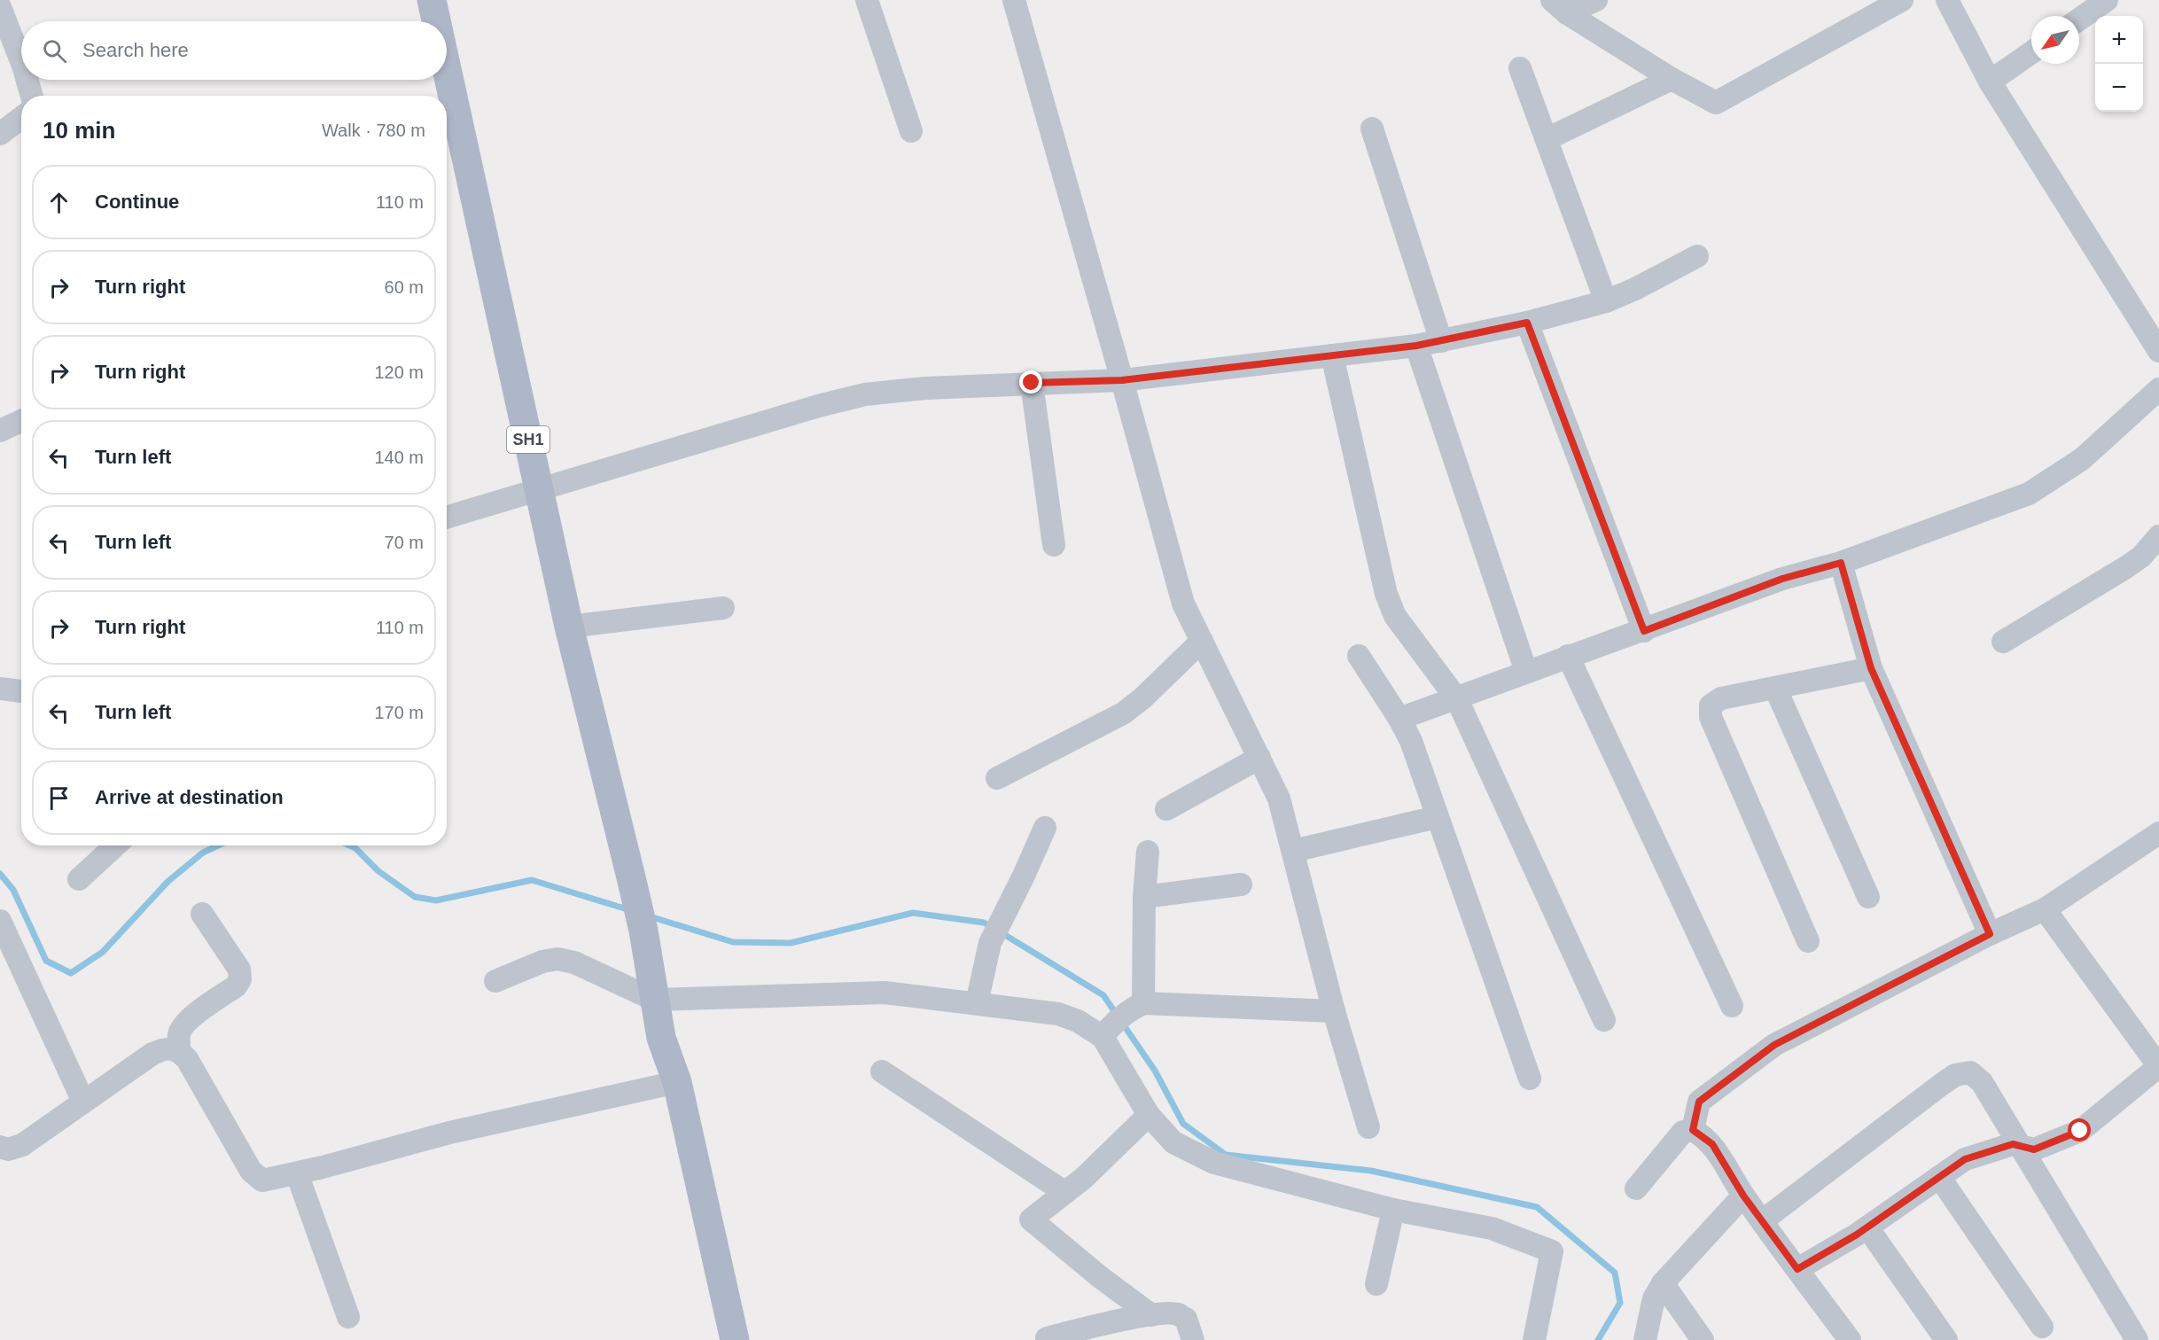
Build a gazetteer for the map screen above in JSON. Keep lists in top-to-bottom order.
{
  "streets": {
    "main road": ["SH1"]
  },
  "north": "bottom left",
  "page": {
    "map_buttons": ["+", "−"],
    "search": "Search here",
    "heading": ["10 min", "Walk · 780 m"],
    "list": [
      ["Continue", "110 m"],
      ["Turn right", "60 m"],
      ["Turn right", "120 m"],
      ["Turn left", "140 m"],
      ["Turn left", "70 m"],
      ["Turn right", "110 m"],
      ["Turn left", "170 m"],
      "Arrive at destination"
    ]
  }
}
